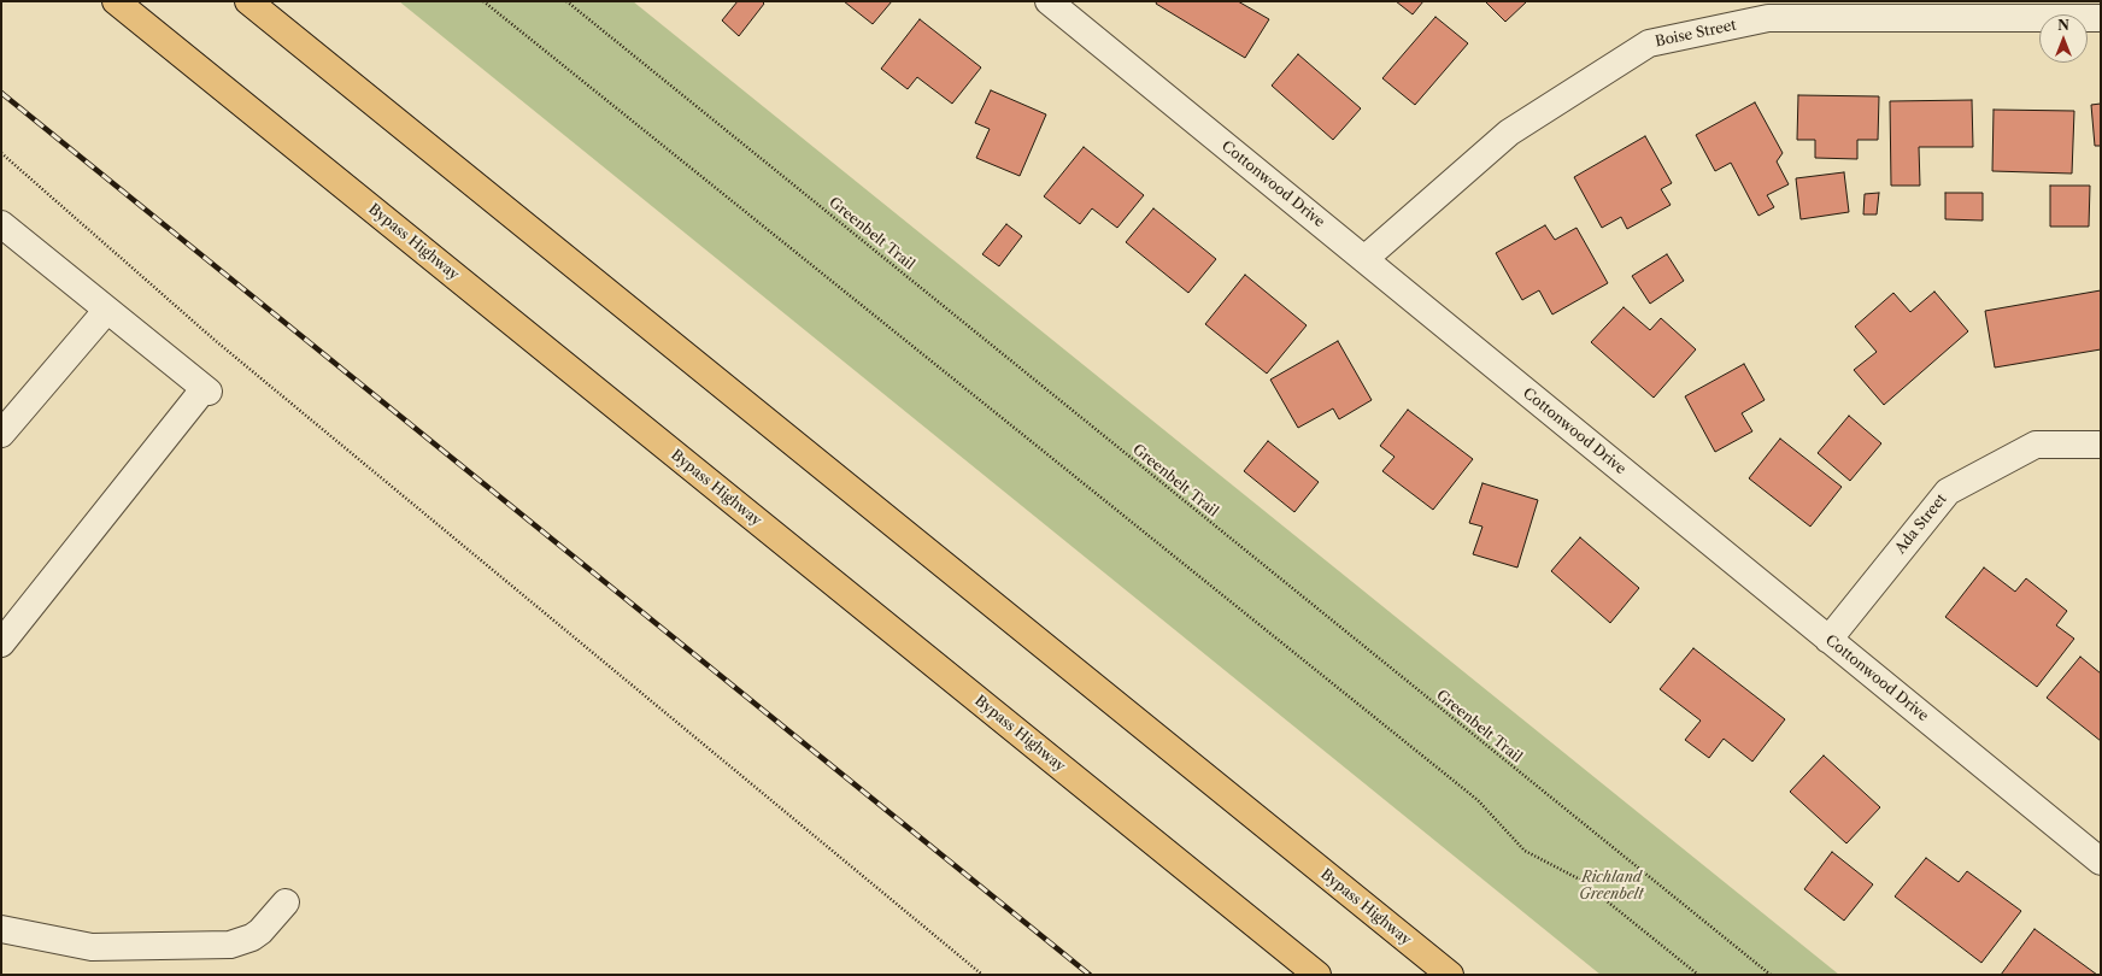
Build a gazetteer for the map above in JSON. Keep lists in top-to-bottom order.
{
  "streets": {
    "highway": ["Bypass Highway"],
    "street": ["Boise Street", "Cottonwood Drive", "Ada Street"],
    "path": ["Greenbelt Trail"]
  },
  "crossings": [
    ["Boise Street", "Cottonwood Drive"],
    ["Cottonwood Drive", "Ada Street"]
  ],
  "parks": ["Richland Greenbelt"],
  "north": "top"
}
